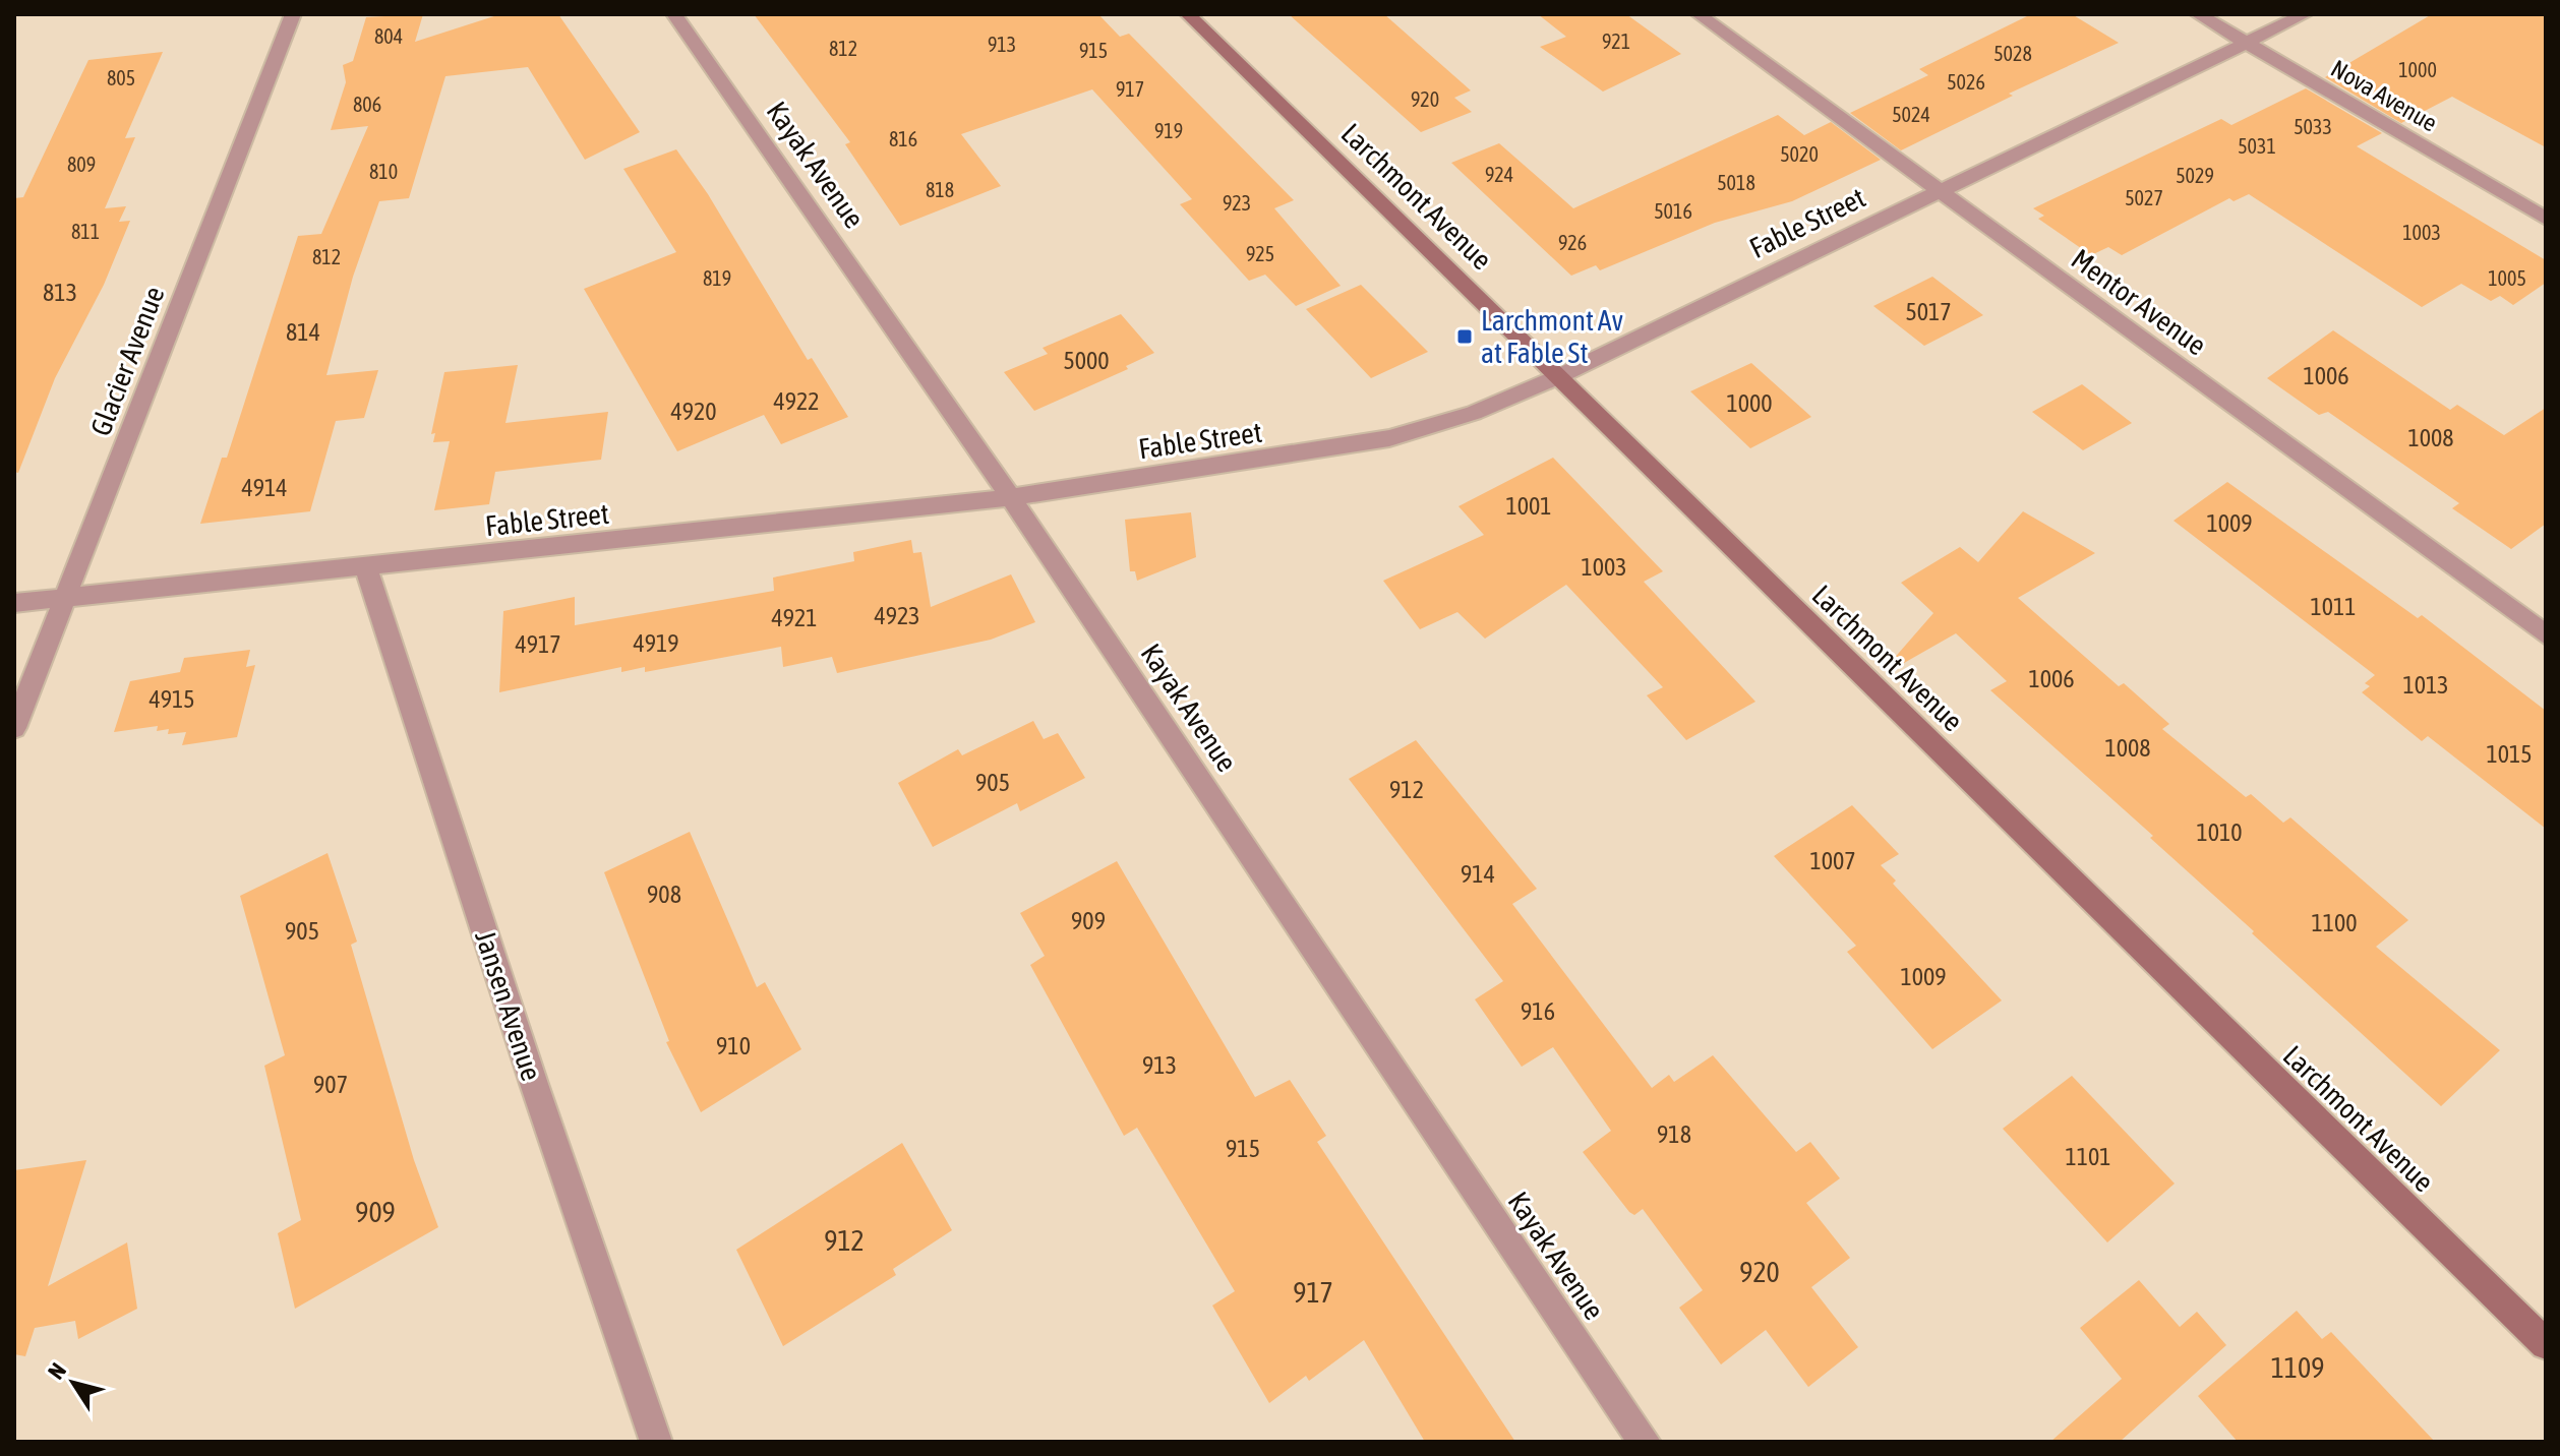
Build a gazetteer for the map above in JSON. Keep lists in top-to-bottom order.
{
  "streets": {
    "street": [
      "Nova Avenue",
      "Kayak Avenue",
      "Larchmont Avenue",
      "Fable Street",
      "Mentor Avenue",
      "Glacier Avenue",
      "Jansen Avenue"
    ]
  },
  "crossings": [
    ["Nova Avenue", "Fable Street"],
    ["Kayak Avenue", "Fable Street"],
    ["Larchmont Avenue", "Fable Street"],
    ["Fable Street", "Mentor Avenue"],
    ["Fable Street", "Glacier Avenue"],
    ["Fable Street", "Jansen Avenue"]
  ],
  "places": {
    "transit": ["Larchmont Av at Fable St"]
  },
  "house_numbers": [
    "804",
    "921",
    "913",
    "812",
    "915",
    "5028",
    "1000",
    "805",
    "5026",
    "917",
    "920",
    "806",
    "5024",
    "5033",
    "919",
    "816",
    "5031",
    "5020",
    "809",
    "810",
    "924",
    "5029",
    "5018",
    "818",
    "5027",
    "923",
    "5016",
    "811",
    "1003",
    "926",
    "925",
    "812",
    "819",
    "1005",
    "813",
    "5017",
    "814",
    "5000",
    "1006",
    "4922",
    "1000",
    "4920",
    "1008",
    "4914",
    "1001",
    "1009",
    "1003",
    "1011",
    "4923",
    "4921",
    "4919",
    "4917",
    "1006",
    "1013",
    "4915",
    "1008",
    "1015",
    "905",
    "912",
    "1010",
    "1007",
    "914",
    "908",
    "909",
    "1100",
    "905",
    "1009",
    "916",
    "910",
    "913",
    "907",
    "918",
    "915",
    "1101",
    "909",
    "912",
    "920",
    "917",
    "1109"
  ],
  "north": "top left"
}
